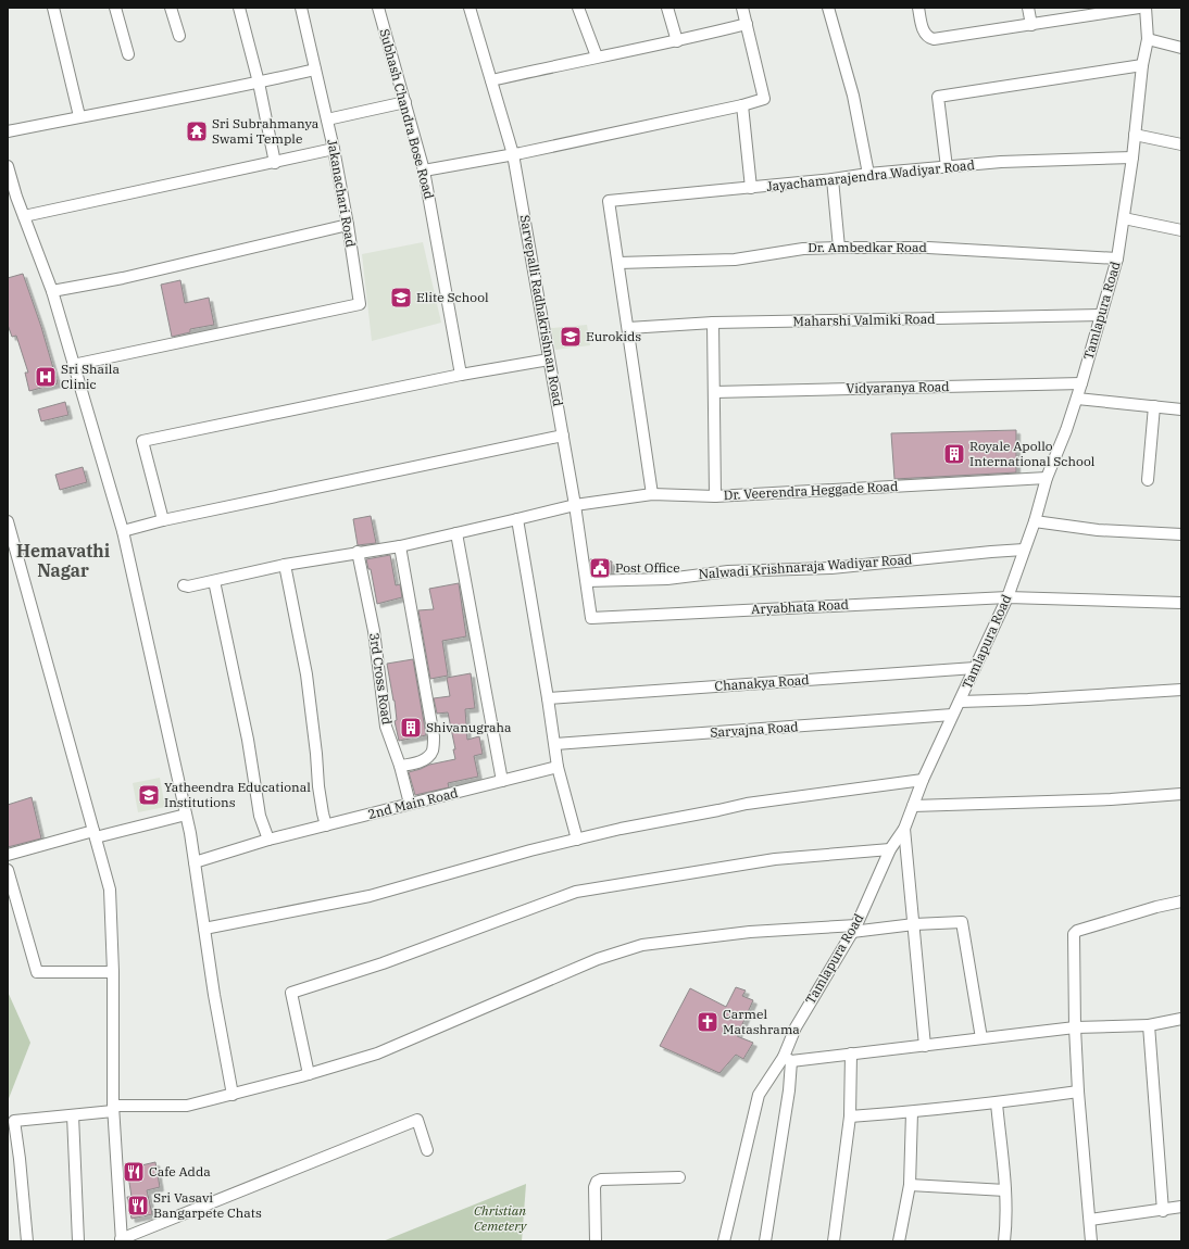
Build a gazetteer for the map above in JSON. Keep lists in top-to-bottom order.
{
  "streets": {
    "street": [
      "Subhash Chandra Bose Road",
      "Jayachamarajendra Wadiyar Road",
      "Jakanachari Road",
      "Dr. Ambedkar Road",
      "Sarvepalli Radhakrishnan Road",
      "Tamlapura Road",
      "Maharshi Valmiki Road",
      "Vidyaranya Road",
      "Dr. Veerendra Heggade Road",
      "Nalwadi Krishnaraja Wadiyar Road",
      "Aryabhata Road",
      "3rd Cross Road",
      "Chanakya Road",
      "Sarvajna Road",
      "2nd Main Road"
    ]
  },
  "crossings": [
    ["Jayachamarajendra Wadiyar Road", "Dr. Ambedkar Road"],
    ["Jayachamarajendra Wadiyar Road", "Tamlapura Road"],
    ["Dr. Ambedkar Road", "Tamlapura Road"],
    ["Sarvepalli Radhakrishnan Road", "Dr. Veerendra Heggade Road"],
    ["Sarvepalli Radhakrishnan Road", "Nalwadi Krishnaraja Wadiyar Road"],
    ["Sarvepalli Radhakrishnan Road", "Aryabhata Road"],
    ["Tamlapura Road", "Maharshi Valmiki Road"],
    ["Tamlapura Road", "Vidyaranya Road"],
    ["Tamlapura Road", "Dr. Veerendra Heggade Road"],
    ["Tamlapura Road", "Nalwadi Krishnaraja Wadiyar Road"],
    ["Tamlapura Road", "Aryabhata Road"],
    ["Tamlapura Road", "Chanakya Road"],
    ["Tamlapura Road", "Sarvajna Road"],
    ["Dr. Veerendra Heggade Road", "3rd Cross Road"],
    ["3rd Cross Road", "2nd Main Road"]
  ],
  "districts": ["Hemavathi Nagar"],
  "parks": ["Christian Cemetery"],
  "places": {
    "temple": ["Sri Subrahmanya Swami Temple"],
    "school or university": ["Elite School", "Eurokids", "Yatheendra Educational Institutions"],
    "hospital": ["Sri Shaila Clinic"],
    "building": ["Royale Apollo International School", "Shivanugraha"],
    "public building": ["Post Office"],
    "church": ["Carmel Matashrama"],
    "restaurant": ["Cafe Adda", "Sri Vasavi Bangarpete Chats"]
  }
}
